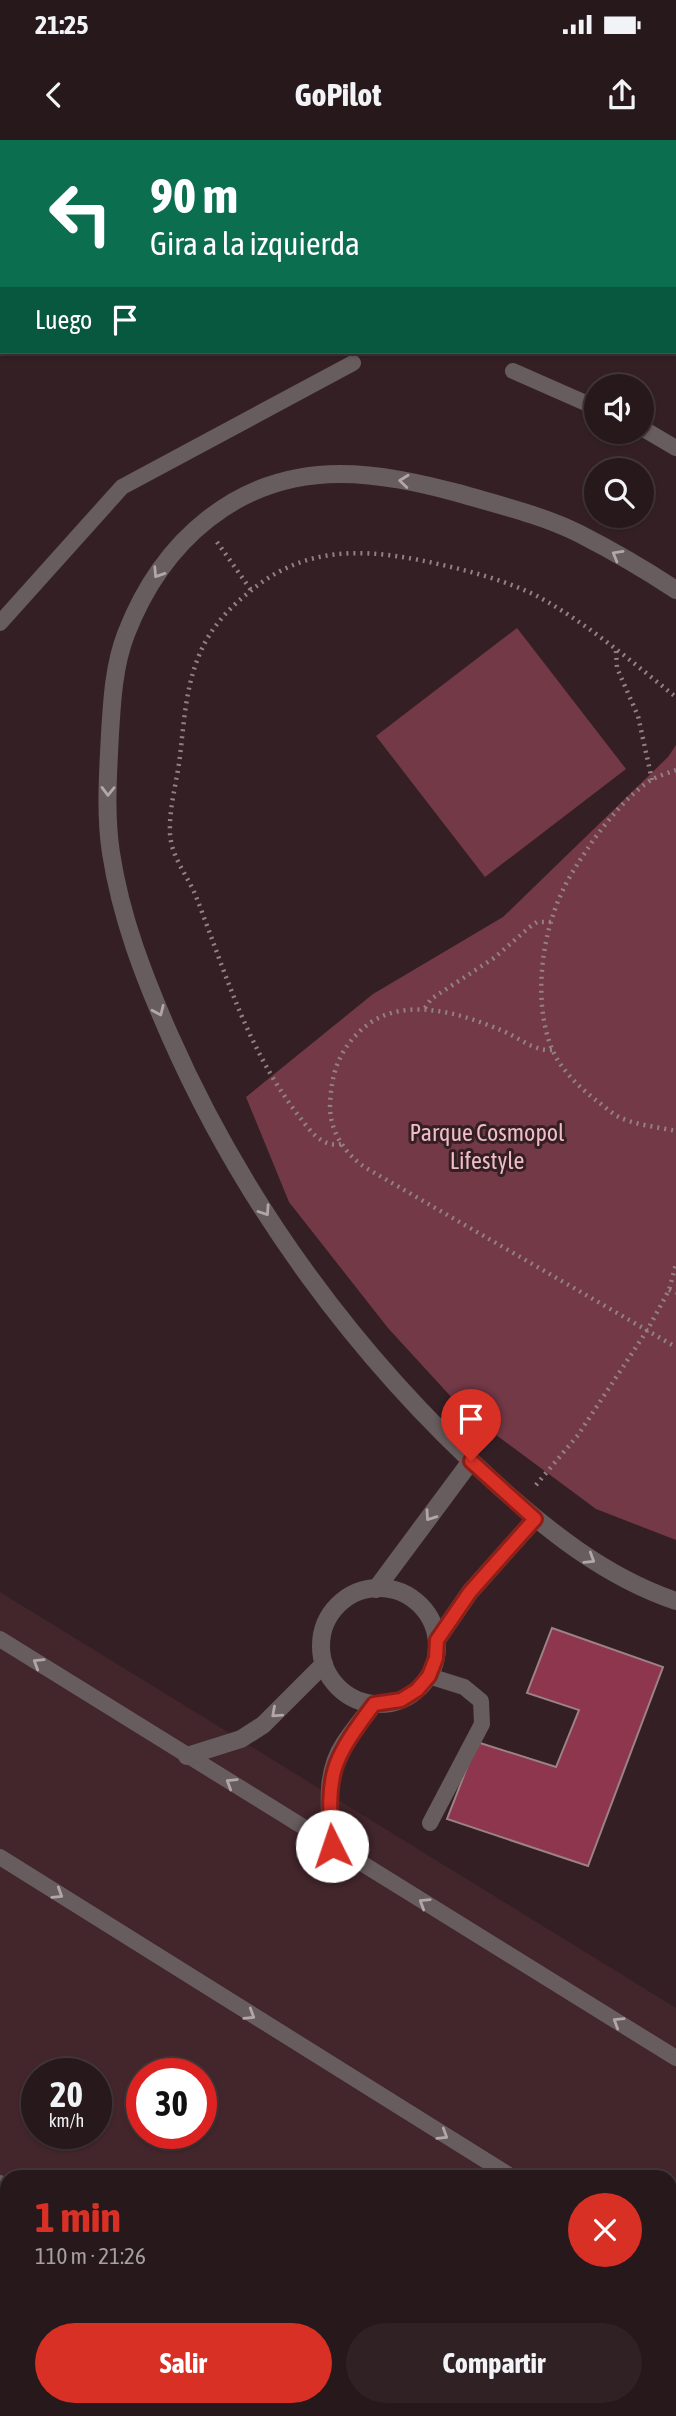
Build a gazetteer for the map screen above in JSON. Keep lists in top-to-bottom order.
{
  "parks": ["Parque Cosmopol Lifestyle"],
  "page": {
    "status": "21:25",
    "header": "GoPilot",
    "turn": ["90 m", "Gira a la izquierda"],
    "then": "Luego",
    "speed": "20 km/h",
    "limit": "30",
    "heading": ["1 min", "110 m · 21:26"],
    "buttons": ["Salir", "Compartir"]
  }
}
